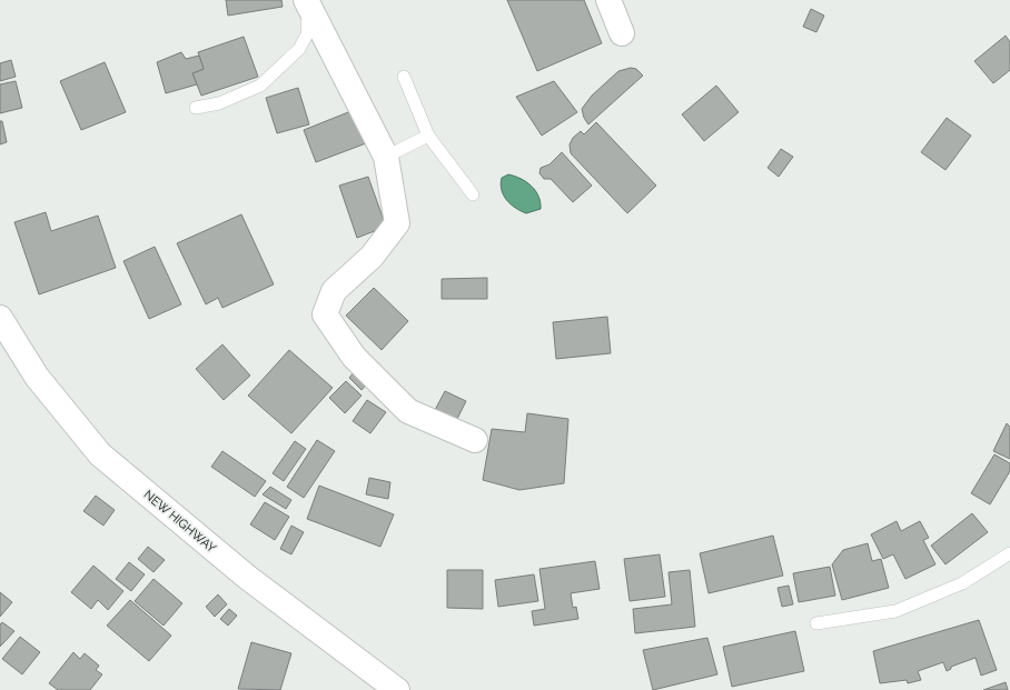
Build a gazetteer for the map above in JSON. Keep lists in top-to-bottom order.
{
  "streets": {
    "street": ["NEW HIGHWAY"]
  }
}
